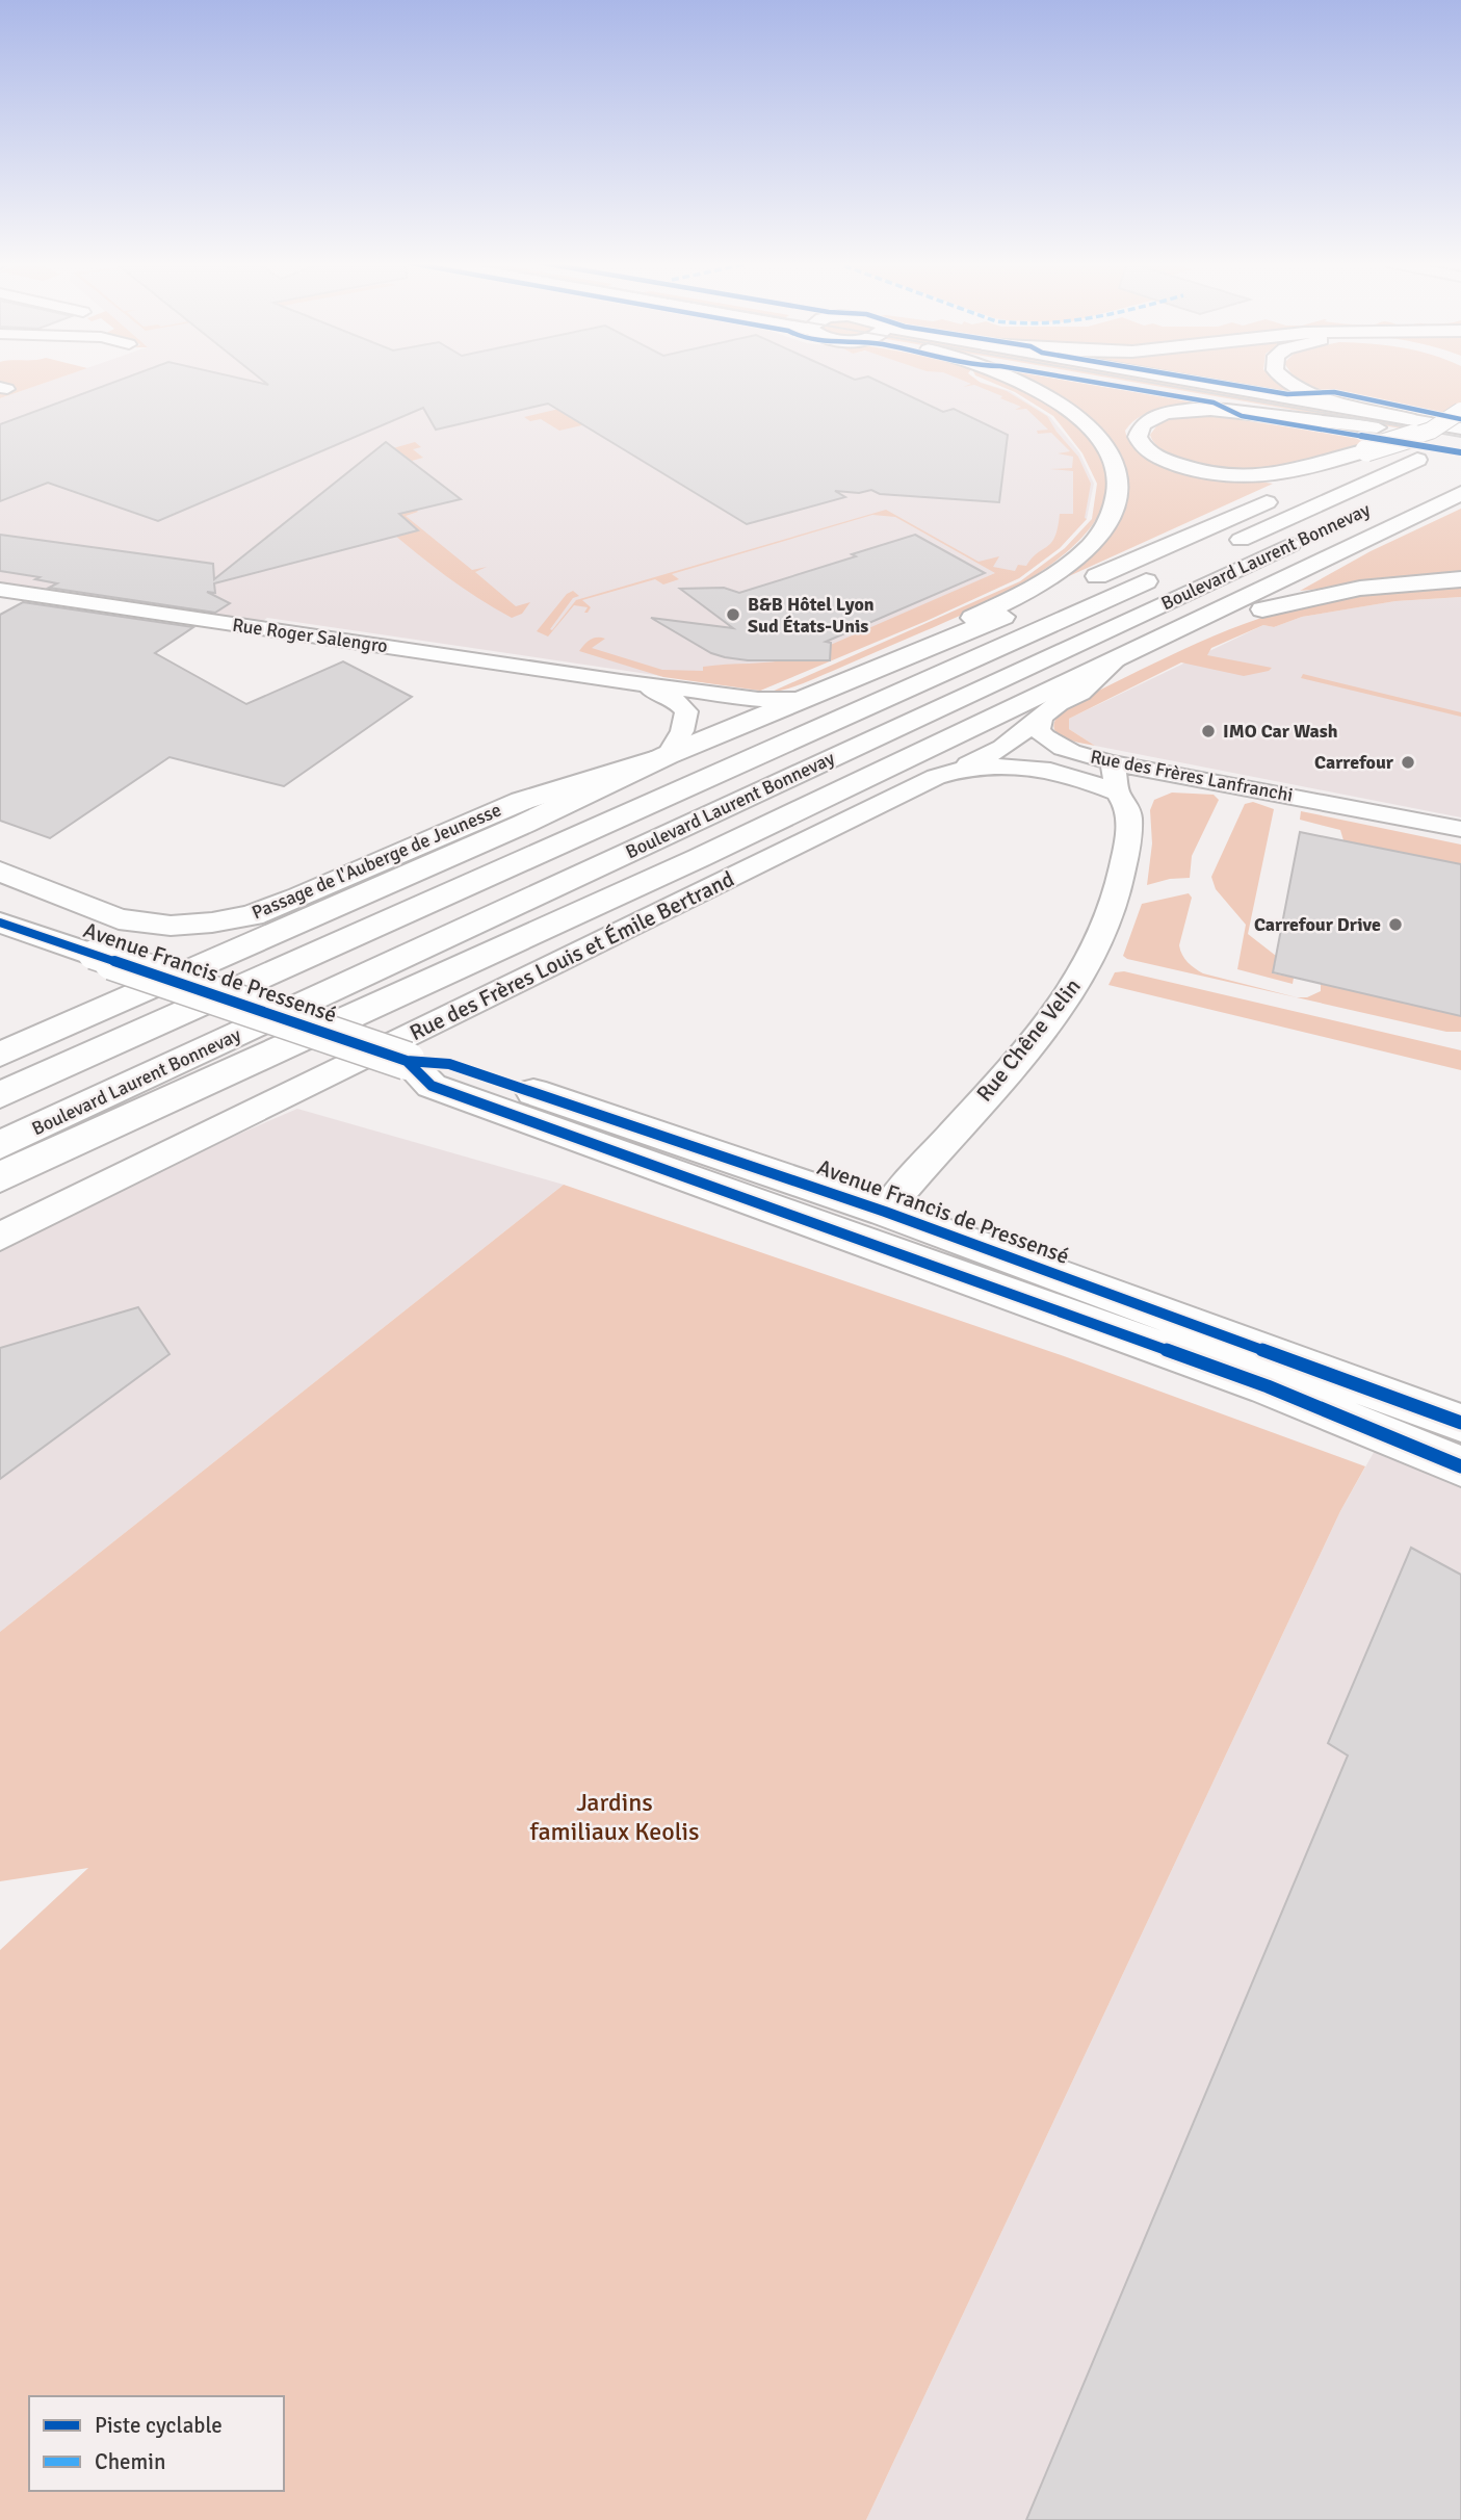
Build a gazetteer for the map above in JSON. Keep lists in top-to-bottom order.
{
  "streets": {
    "main road": ["Boulevard Laurent Bonnevay", "Passage de l'Auberge de Jeunesse", "Avenue Francis de Pressensé"],
    "street": [
      "Rue Roger Salengro",
      "Rue des Frères Lanfranchi",
      "Rue des Frères Louis et Émile Bertrand",
      "Rue Chêne Velin"
    ]
  },
  "crossings": [
    ["Rue Roger Salengro", "Passage de l'Auberge de Jeunesse"],
    ["Rue des Frères Lanfranchi", "Rue Chêne Velin"],
    ["Rue des Frères Louis et Émile Bertrand", "Rue Chêne Velin"],
    ["Avenue Francis de Pressensé", "Rue Chêne Velin"]
  ],
  "parks": ["Jardins familiaux Keolis"],
  "places": [
    "B&B Hôtel Lyon Sud États-Unis",
    "IMO Car Wash",
    "Carrefour",
    "Carrefour Drive"
  ],
  "legend": ["Piste cyclable", "Chemin"]
}
